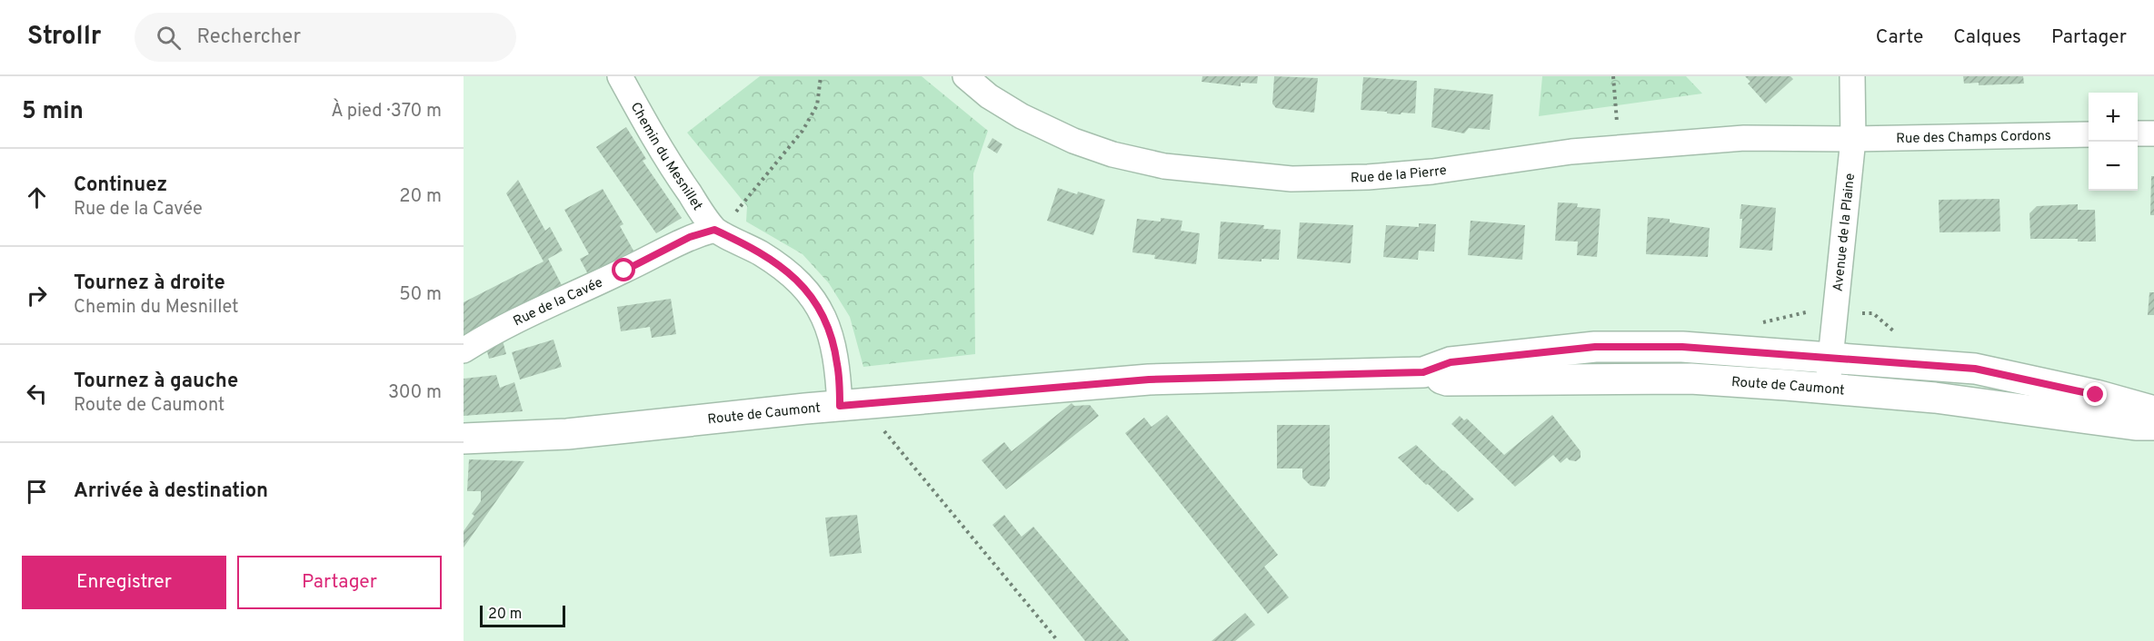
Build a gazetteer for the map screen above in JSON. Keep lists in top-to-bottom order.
{
  "streets": {
    "main road": ["Route de Caumont"],
    "street": [
      "Rue des Champs Cordons",
      "Chemin du Mesnillet",
      "Rue de la Pierre",
      "Avenue de la Plaine",
      "Rue de la Cavée"
    ]
  },
  "crossings": [
    ["Rue des Champs Cordons", "Rue de la Pierre"],
    ["Rue des Champs Cordons", "Avenue de la Plaine"],
    ["Chemin du Mesnillet", "Rue de la Cavée"],
    ["Chemin du Mesnillet", "Route de Caumont"],
    ["Rue de la Pierre", "Avenue de la Plaine"],
    ["Avenue de la Plaine", "Route de Caumont"]
  ],
  "scale_bar": "20 m",
  "page": {
    "header": "Strollr",
    "search": "Rechercher",
    "nav": ["Carte", "Calques", "Partager"],
    "heading": ["5 min", "À pied · 370 m"],
    "map_buttons": ["+", "−"],
    "list": [
      ["Continuez", "Rue de la Cavée", "20 m"],
      ["Tournez à droite", "Chemin du Mesnillet", "50 m"],
      ["Tournez à gauche", "Route de Caumont", "300 m"],
      "Arrivée à destination"
    ],
    "buttons": ["Enregistrer", "Partager"],
    "scale": "20 m"
  }
}
